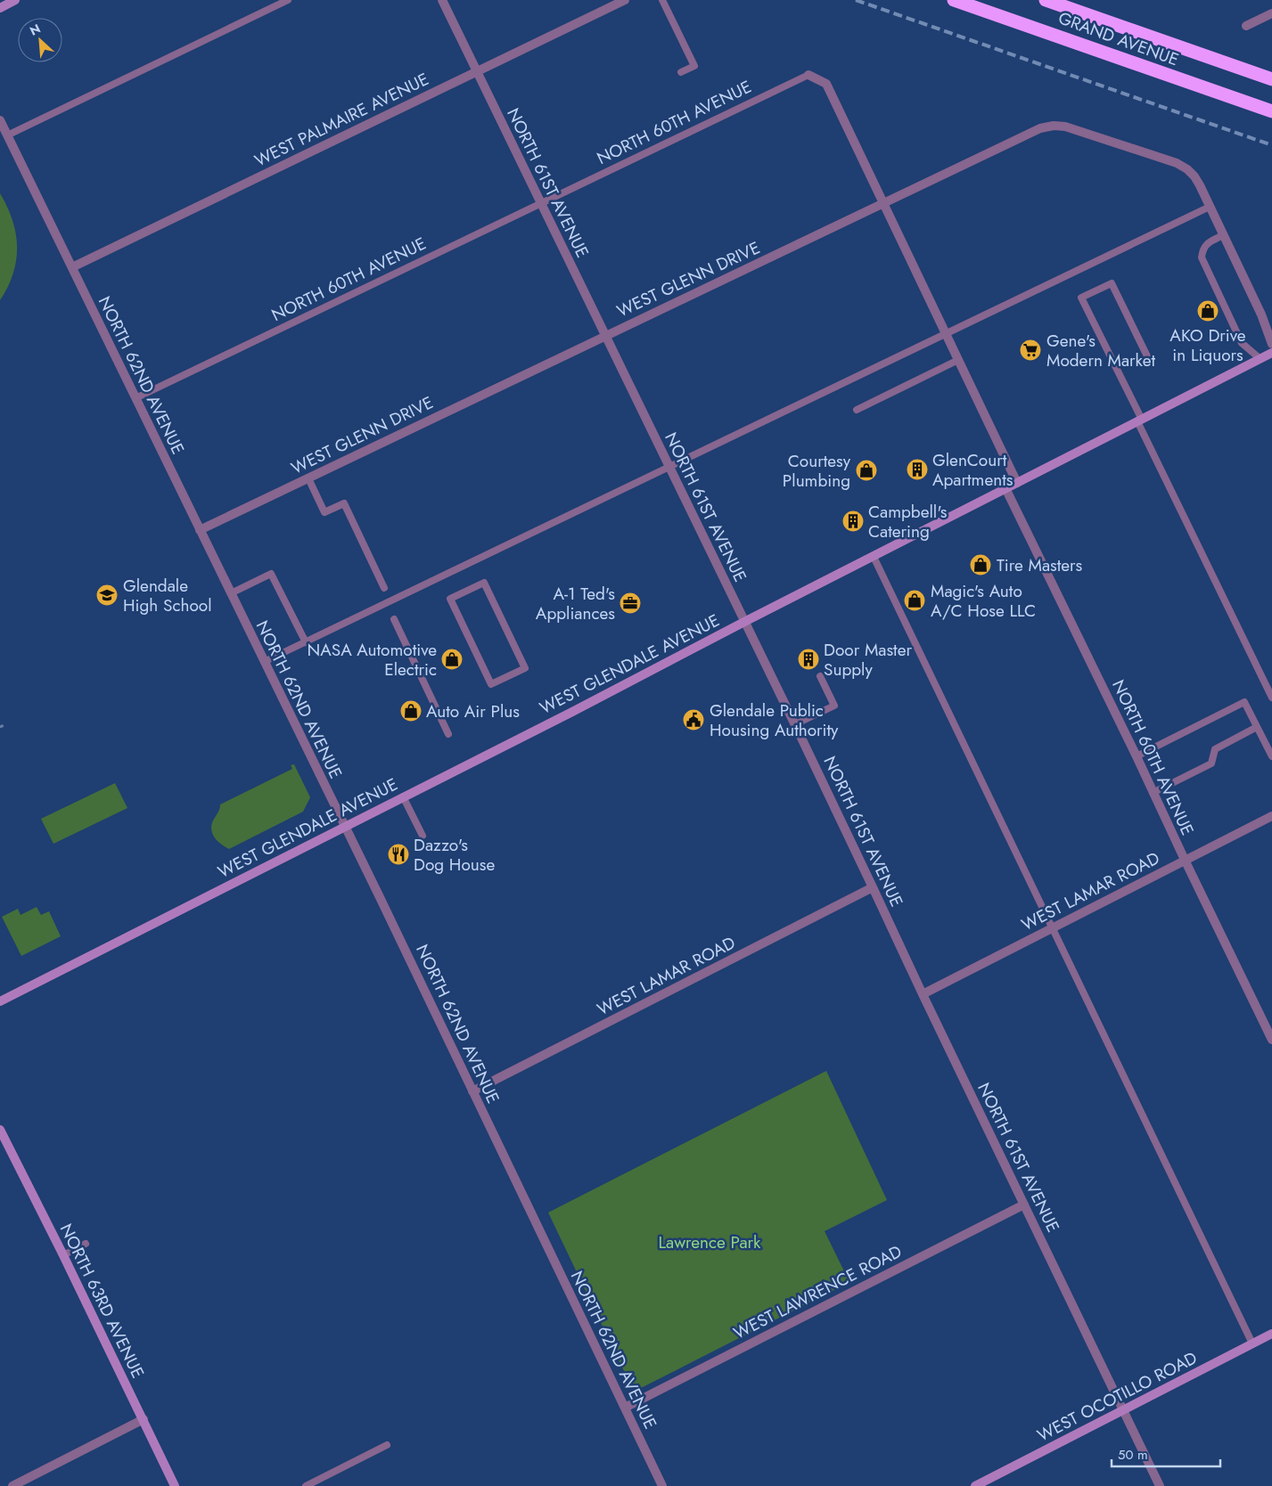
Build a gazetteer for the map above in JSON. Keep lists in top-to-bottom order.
{
  "streets": {
    "highway": ["GRAND AVENUE"],
    "main road": ["WEST GLENDALE AVENUE", "NORTH 63RD AVENUE", "WEST OCOTILLO ROAD"],
    "street": [
      "WEST PALMAIRE AVENUE",
      "NORTH 60TH AVENUE",
      "NORTH 61ST AVENUE",
      "WEST GLENN DRIVE",
      "NORTH 62ND AVENUE",
      "WEST LAMAR ROAD",
      "WEST LAWRENCE ROAD"
    ]
  },
  "crossings": [
    ["WEST PALMAIRE AVENUE", "NORTH 61ST AVENUE"],
    ["WEST PALMAIRE AVENUE", "NORTH 62ND AVENUE"],
    ["NORTH 60TH AVENUE", "NORTH 61ST AVENUE"],
    ["NORTH 60TH AVENUE", "WEST GLENN DRIVE"],
    ["NORTH 60TH AVENUE", "NORTH 62ND AVENUE"],
    ["NORTH 60TH AVENUE", "WEST GLENDALE AVENUE"],
    ["NORTH 60TH AVENUE", "WEST LAMAR ROAD"],
    ["NORTH 61ST AVENUE", "WEST GLENN DRIVE"],
    ["NORTH 61ST AVENUE", "WEST GLENDALE AVENUE"],
    ["NORTH 61ST AVENUE", "WEST LAMAR ROAD"],
    ["NORTH 61ST AVENUE", "WEST LAWRENCE ROAD"],
    ["NORTH 61ST AVENUE", "WEST OCOTILLO ROAD"],
    ["WEST GLENN DRIVE", "NORTH 62ND AVENUE"],
    ["NORTH 62ND AVENUE", "WEST GLENDALE AVENUE"],
    ["NORTH 62ND AVENUE", "WEST LAMAR ROAD"],
    ["NORTH 62ND AVENUE", "WEST LAWRENCE ROAD"]
  ],
  "parks": ["Lawrence Park"],
  "places": {
    "shop": [
      "AKO Drive in Liquors",
      "Courtesy Plumbing",
      "Tire Masters",
      "Magic's Auto A/C Hose LLC",
      "NASA Automotive Electric",
      "Auto Air Plus"
    ],
    "supermarket": ["Gene's Modern Market"],
    "building": ["GlenCourt Apartments", "Campbell's Catering", "Door Master Supply"],
    "school or university": ["Glendale High School"],
    "office": ["A-1 Ted's Appliances"],
    "public building": ["Glendale Public Housing Authority"],
    "restaurant": ["Dazzo's Dog House"]
  },
  "scale_bar": "50 m",
  "north": "top left"
}
